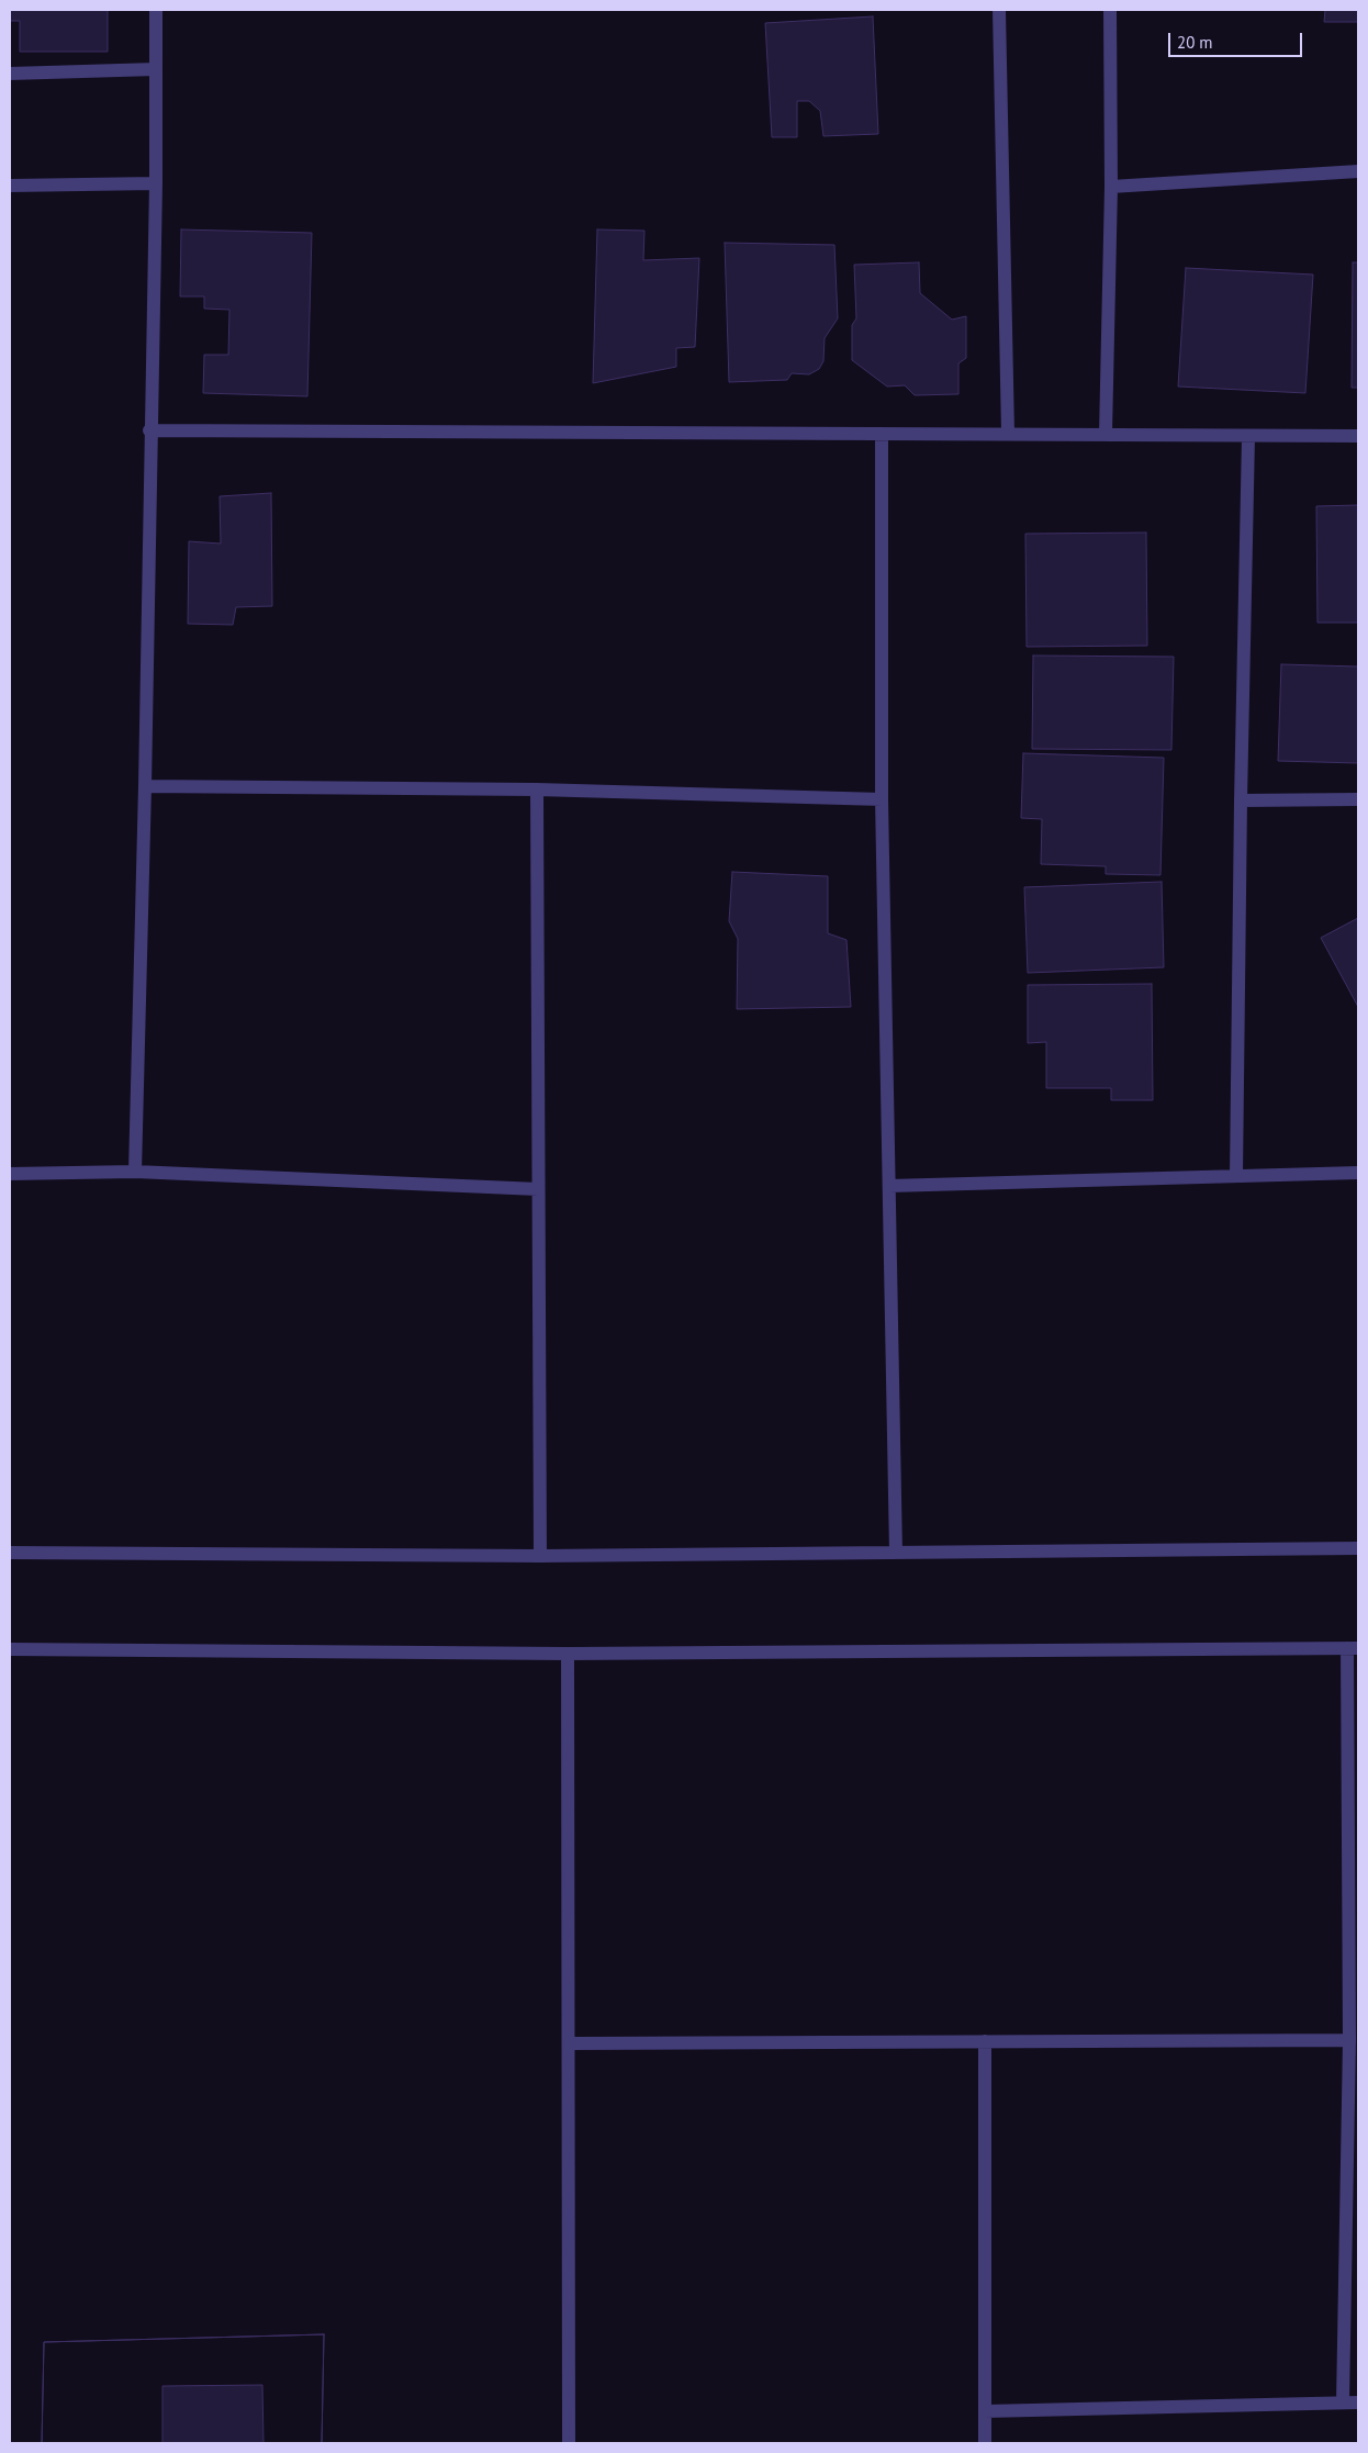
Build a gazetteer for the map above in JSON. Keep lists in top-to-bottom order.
{
  "scale_bar": "20 m"
}
